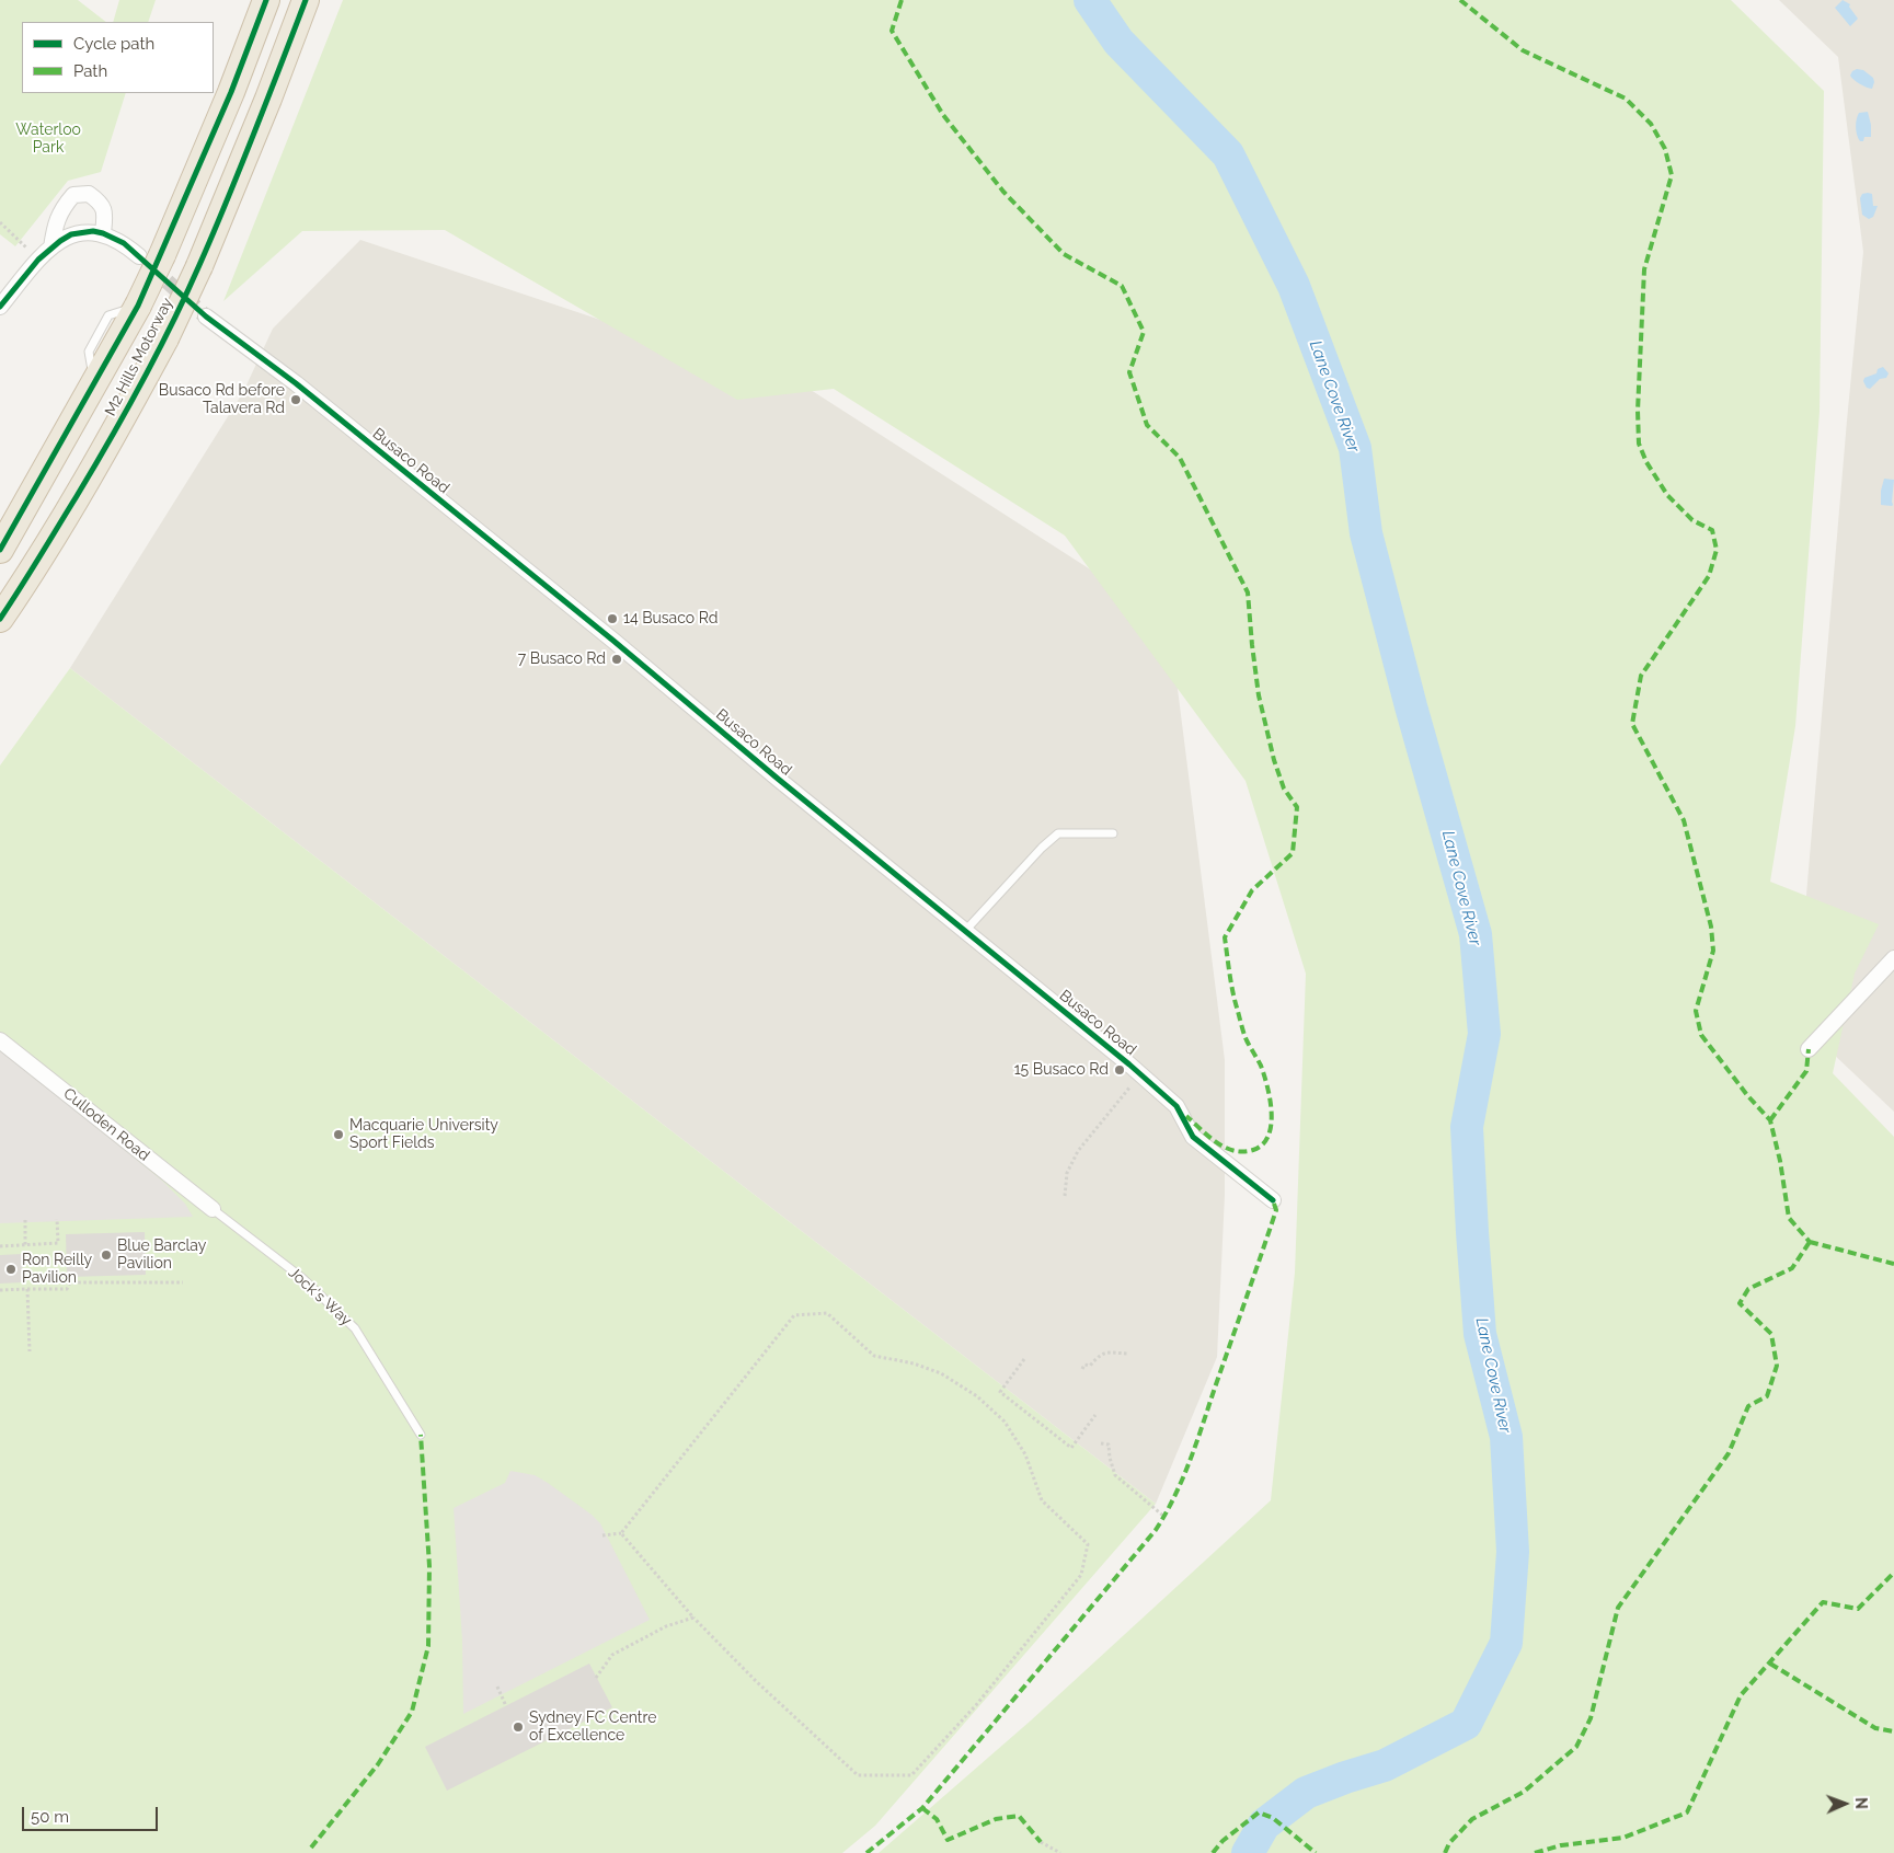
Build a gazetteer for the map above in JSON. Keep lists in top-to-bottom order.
{
  "streets": {
    "highway": ["M2 Hills Motorway"],
    "street": ["Busaco Road", "Culloden Road"],
    "lane": ["Jock's Way"]
  },
  "crossings": [
    ["Culloden Road", "Jock's Way"]
  ],
  "water": ["Lane Cove River"],
  "parks": ["Waterloo Park"],
  "places": [
    "Busaco Rd before Talavera Rd",
    "14 Busaco Rd",
    "7 Busaco Rd",
    "15 Busaco Rd",
    "Macquarie University Sport Fields",
    "Blue Barclay Pavilion",
    "Ron Reilly Pavilion",
    "Sydney FC Centre of Excellence"
  ],
  "legend": ["Cycle path", "Path"],
  "scale_bar": "50 m",
  "north": "right"
}
